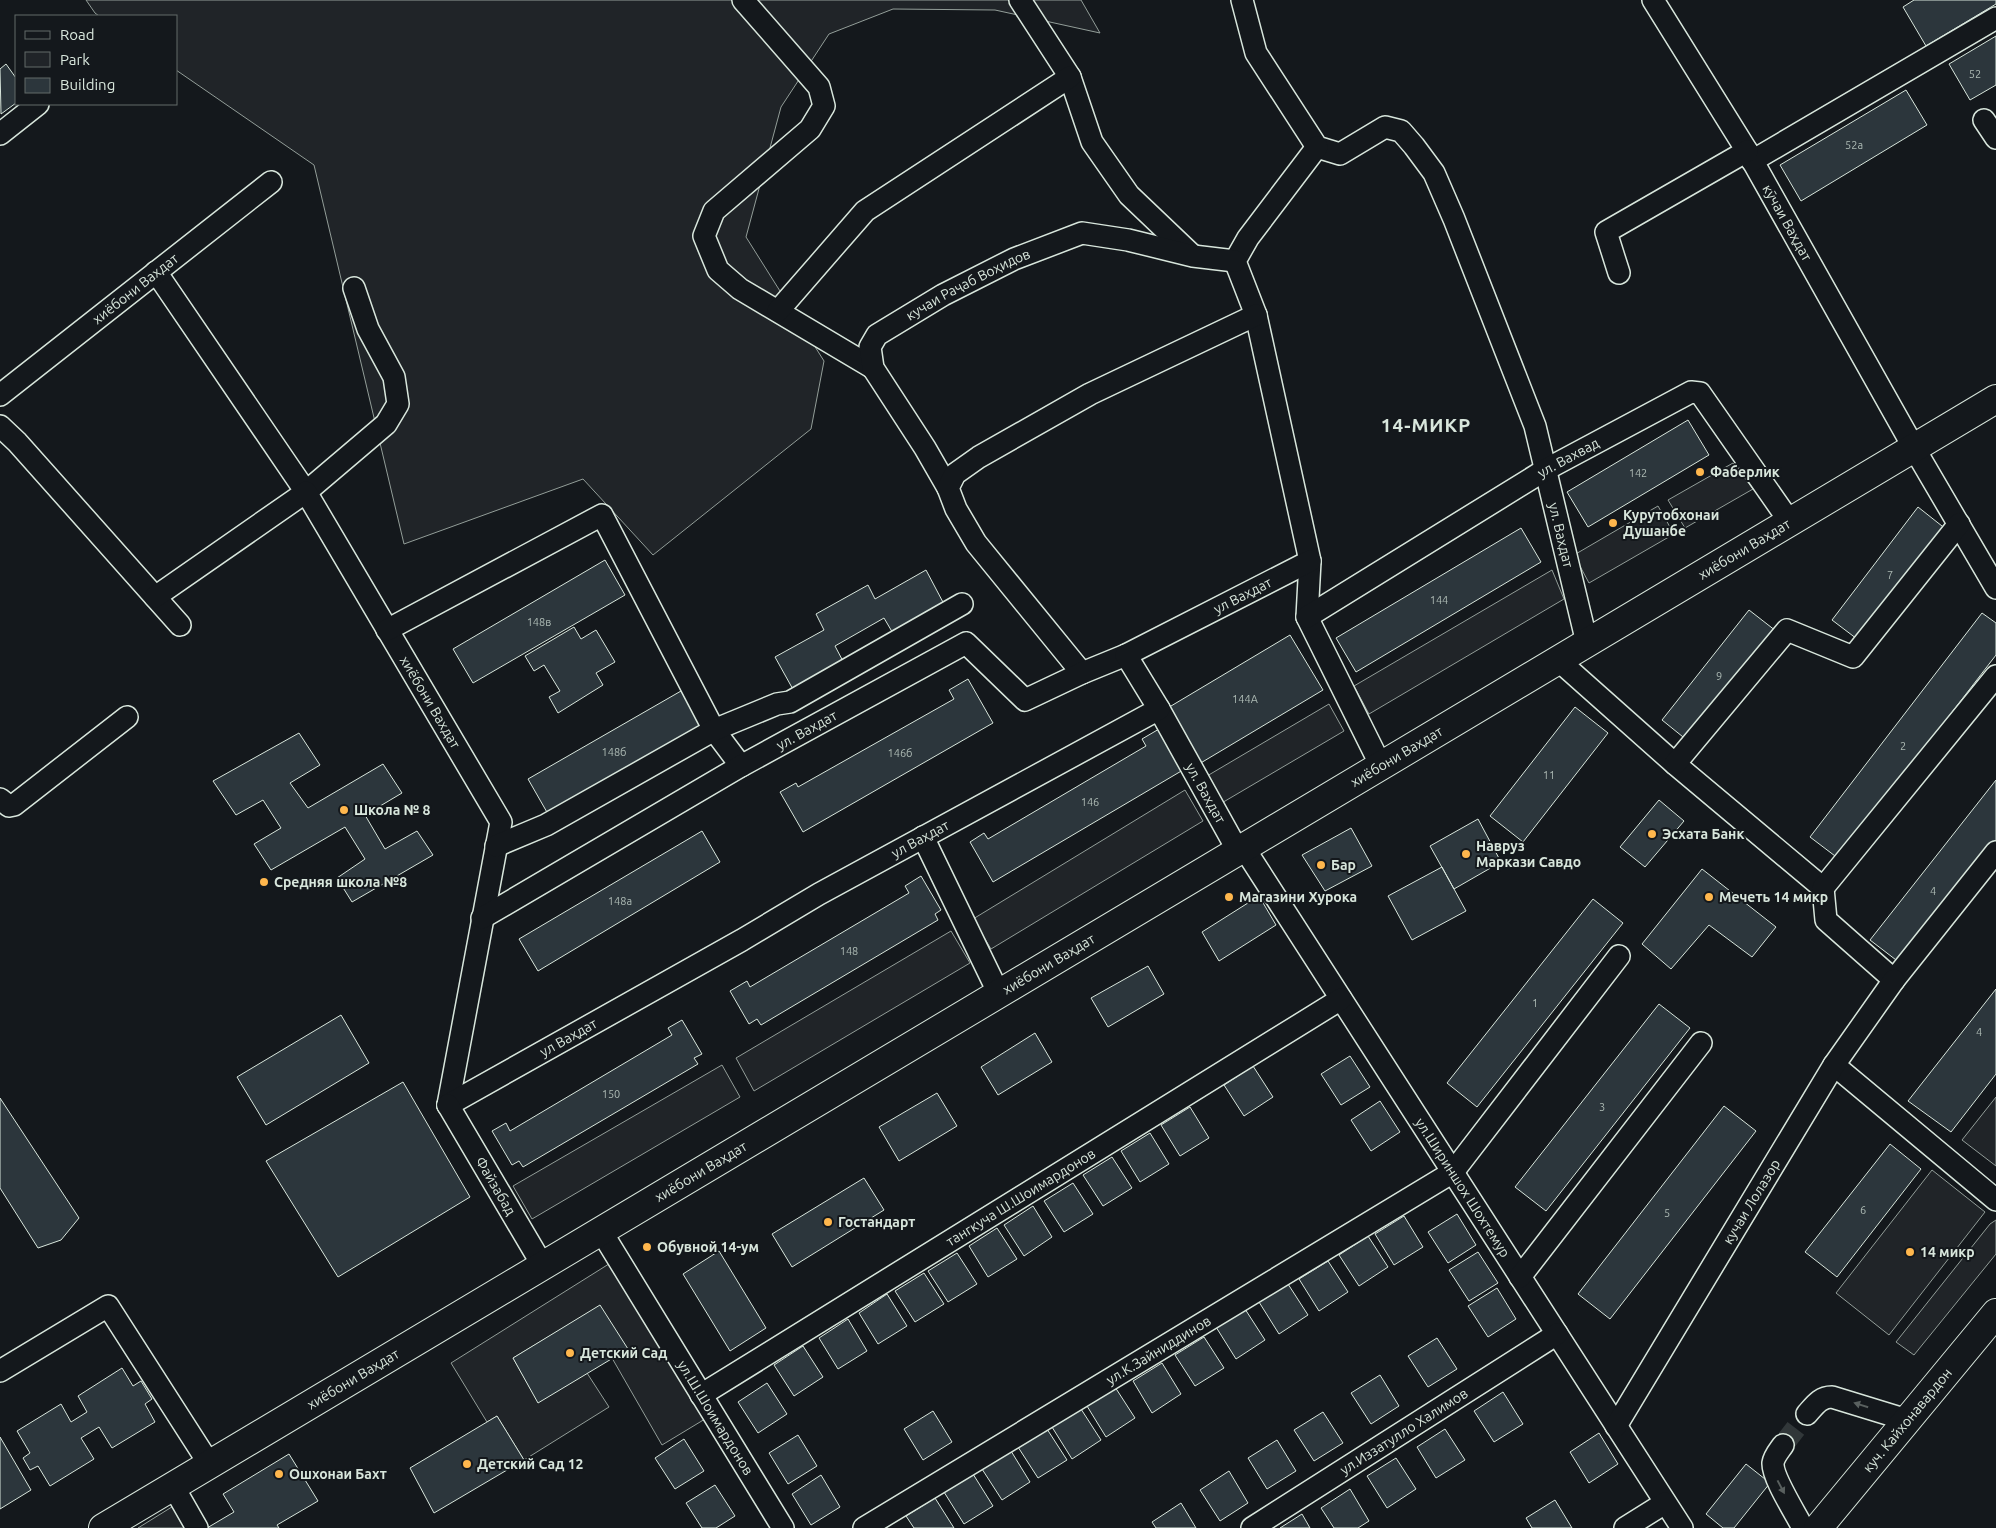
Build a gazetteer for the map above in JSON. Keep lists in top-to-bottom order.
{
  "streets": {
    "main road": ["хиёбони Ваҳдат", "куч. Кайхонавардон"],
    "street": [
      "кӯчаи Ваҳдат",
      "кучаи Раҷаб Воҳидов",
      "хиёбони Вахдат",
      "ул. Вахвад",
      "ул. Вахдат",
      "ул Ваҳдат",
      "Файзабад",
      "ул.Шириншох Шохтемур",
      "тангкуча Ш.Шоимардонов",
      "кучаи Лолазор",
      "ул.К.Зайниддинов",
      "ул.Ш.Шоимардонов",
      "ул.Иззатулло Халимов"
    ]
  },
  "crossings": [
    ["кӯчаи Ваҳдат", "хиёбони Ваҳдат"],
    ["кучаи Раҷаб Воҳидов", "ул. Вахдат"],
    ["хиёбони Вахдат", "ул. Вахдат"],
    ["хиёбони Вахдат", "ул Ваҳдат"],
    ["хиёбони Вахдат", "Файзабад"],
    ["ул. Вахвад", "ул. Вахдат"],
    ["ул. Вахвад", "хиёбони Ваҳдат"],
    ["ул. Вахдат", "хиёбони Ваҳдат"],
    ["ул. Вахдат", "ул Ваҳдат"],
    ["ул. Вахдат", "ул.Шириншох Шохтемур"],
    ["хиёбони Ваҳдат", "Файзабад"],
    ["хиёбони Ваҳдат", "ул.Шириншох Шохтемур"],
    ["хиёбони Ваҳдат", "ул.Ш.Шоимардонов"],
    ["ул Ваҳдат", "Файзабад"],
    ["ул.Шириншох Шохтемур", "тангкуча Ш.Шоимардонов"],
    ["ул.Шириншох Шохтемур", "кучаи Лолазор"],
    ["ул.Шириншох Шохтемур", "ул.К.Зайниддинов"],
    ["ул.Шириншох Шохтемур", "ул.Иззатулло Халимов"],
    ["тангкуча Ш.Шоимардонов", "ул.Ш.Шоимардонов"]
  ],
  "districts": ["14-МИКР"],
  "places": [
    "Фаберлик",
    "Курутобхонаи Душанбе",
    "Школа № 8",
    "Эсхата Банк",
    "Навруз Маркази Савдо",
    "Бар",
    "Средняя школа №8",
    "Магазини Хурока",
    "Мечеть 14 микр",
    "Гостандарт",
    "Обувной 14-ум",
    "14 микр",
    "Детский Сад",
    "Детский Сад 12",
    "Ошхонаи Бахт"
  ],
  "house_numbers": [
    "52",
    "52a",
    "142",
    "7",
    "144",
    "148в",
    "9",
    "144А",
    "2",
    "148б",
    "146б",
    "11",
    "146",
    "4",
    "148а",
    "148",
    "1",
    "4",
    "150",
    "3",
    "6",
    "5"
  ],
  "legend": ["Road", "Park", "Building"]
}
